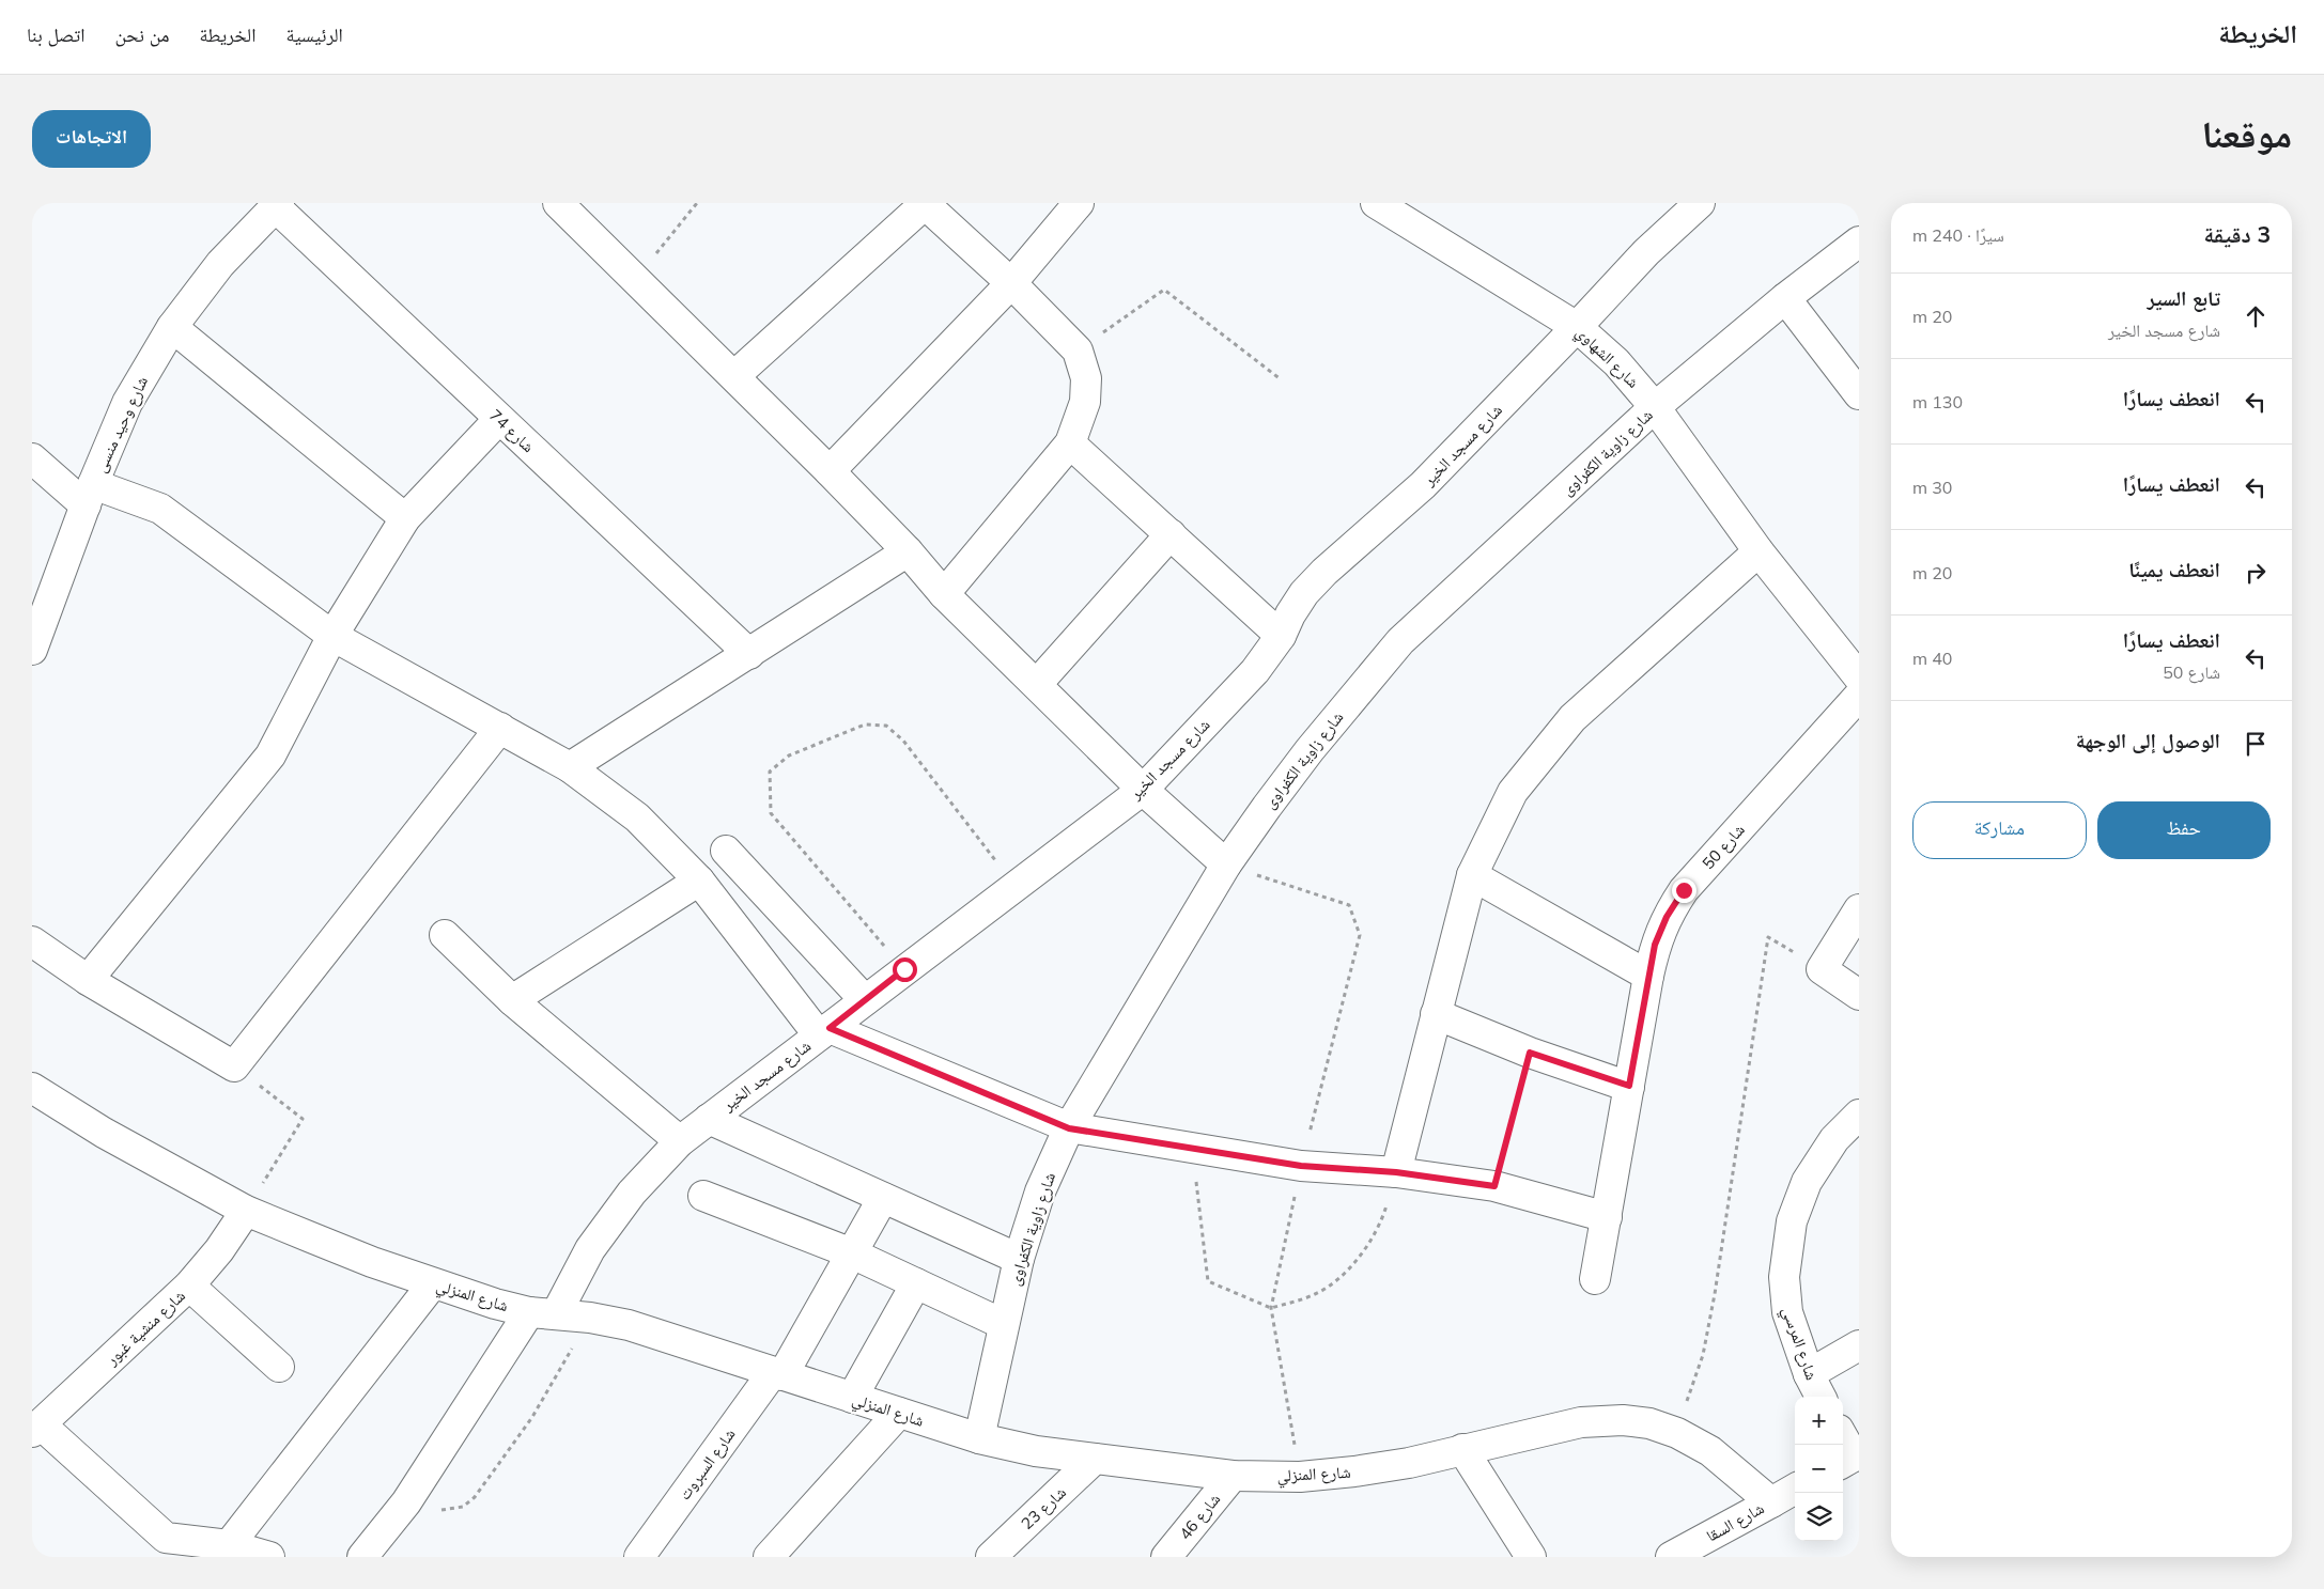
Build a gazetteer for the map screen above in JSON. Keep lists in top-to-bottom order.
{
  "streets": {
    "street": [
      "شارع الشهاوي",
      "شارع وحيد منسى",
      "شارع 74",
      "شارع مسجد الخير",
      "شارع زاوية الكفراوى",
      "شارع 50",
      "شارع المنزلي",
      "شارع منشية غبور",
      "شارع المرسي",
      "شارع السبروت",
      "شارع 23",
      "شارع 46",
      "شارع السقا"
    ]
  },
  "crossings": [
    ["شارع الشهاوي", "شارع مسجد الخير"],
    ["شارع الشهاوي", "شارع زاوية الكفراوى"],
    ["شارع وحيد منسى", "شارع 74"],
    ["شارع مسجد الخير", "شارع المنزلي"],
    ["شارع زاوية الكفراوى", "شارع المنزلي"],
    ["شارع المنزلي", "شارع منشية غبور"],
    ["شارع المنزلي", "شارع السبروت"],
    ["شارع المنزلي", "شارع 23"],
    ["شارع المنزلي", "شارع 46"],
    ["شارع المنزلي", "شارع السقا"]
  ],
  "page": {
    "header": "الخريطة",
    "nav": [
      "الرئيسية",
      "الخريطة",
      "من نحن",
      "اتصل بنا"
    ],
    "title": "موقعنا",
    "buttons": [
      "الاتجاهات",
      ["حفظ", "مشاركة"]
    ],
    "heading": ["3 دقيقة", "سيرًا · 240 m"],
    "list": [
      ["تابع السير", "شارع مسجد الخير", "20 m"],
      ["انعطف يسارًا", "130 m"],
      ["انعطف يسارًا", "30 m"],
      ["انعطف يمينًا", "20 m"],
      ["انعطف يسارًا", "شارع 50", "40 m"],
      "الوصول إلى الوجهة"
    ],
    "map_buttons": ["+", "−"]
  }
}
